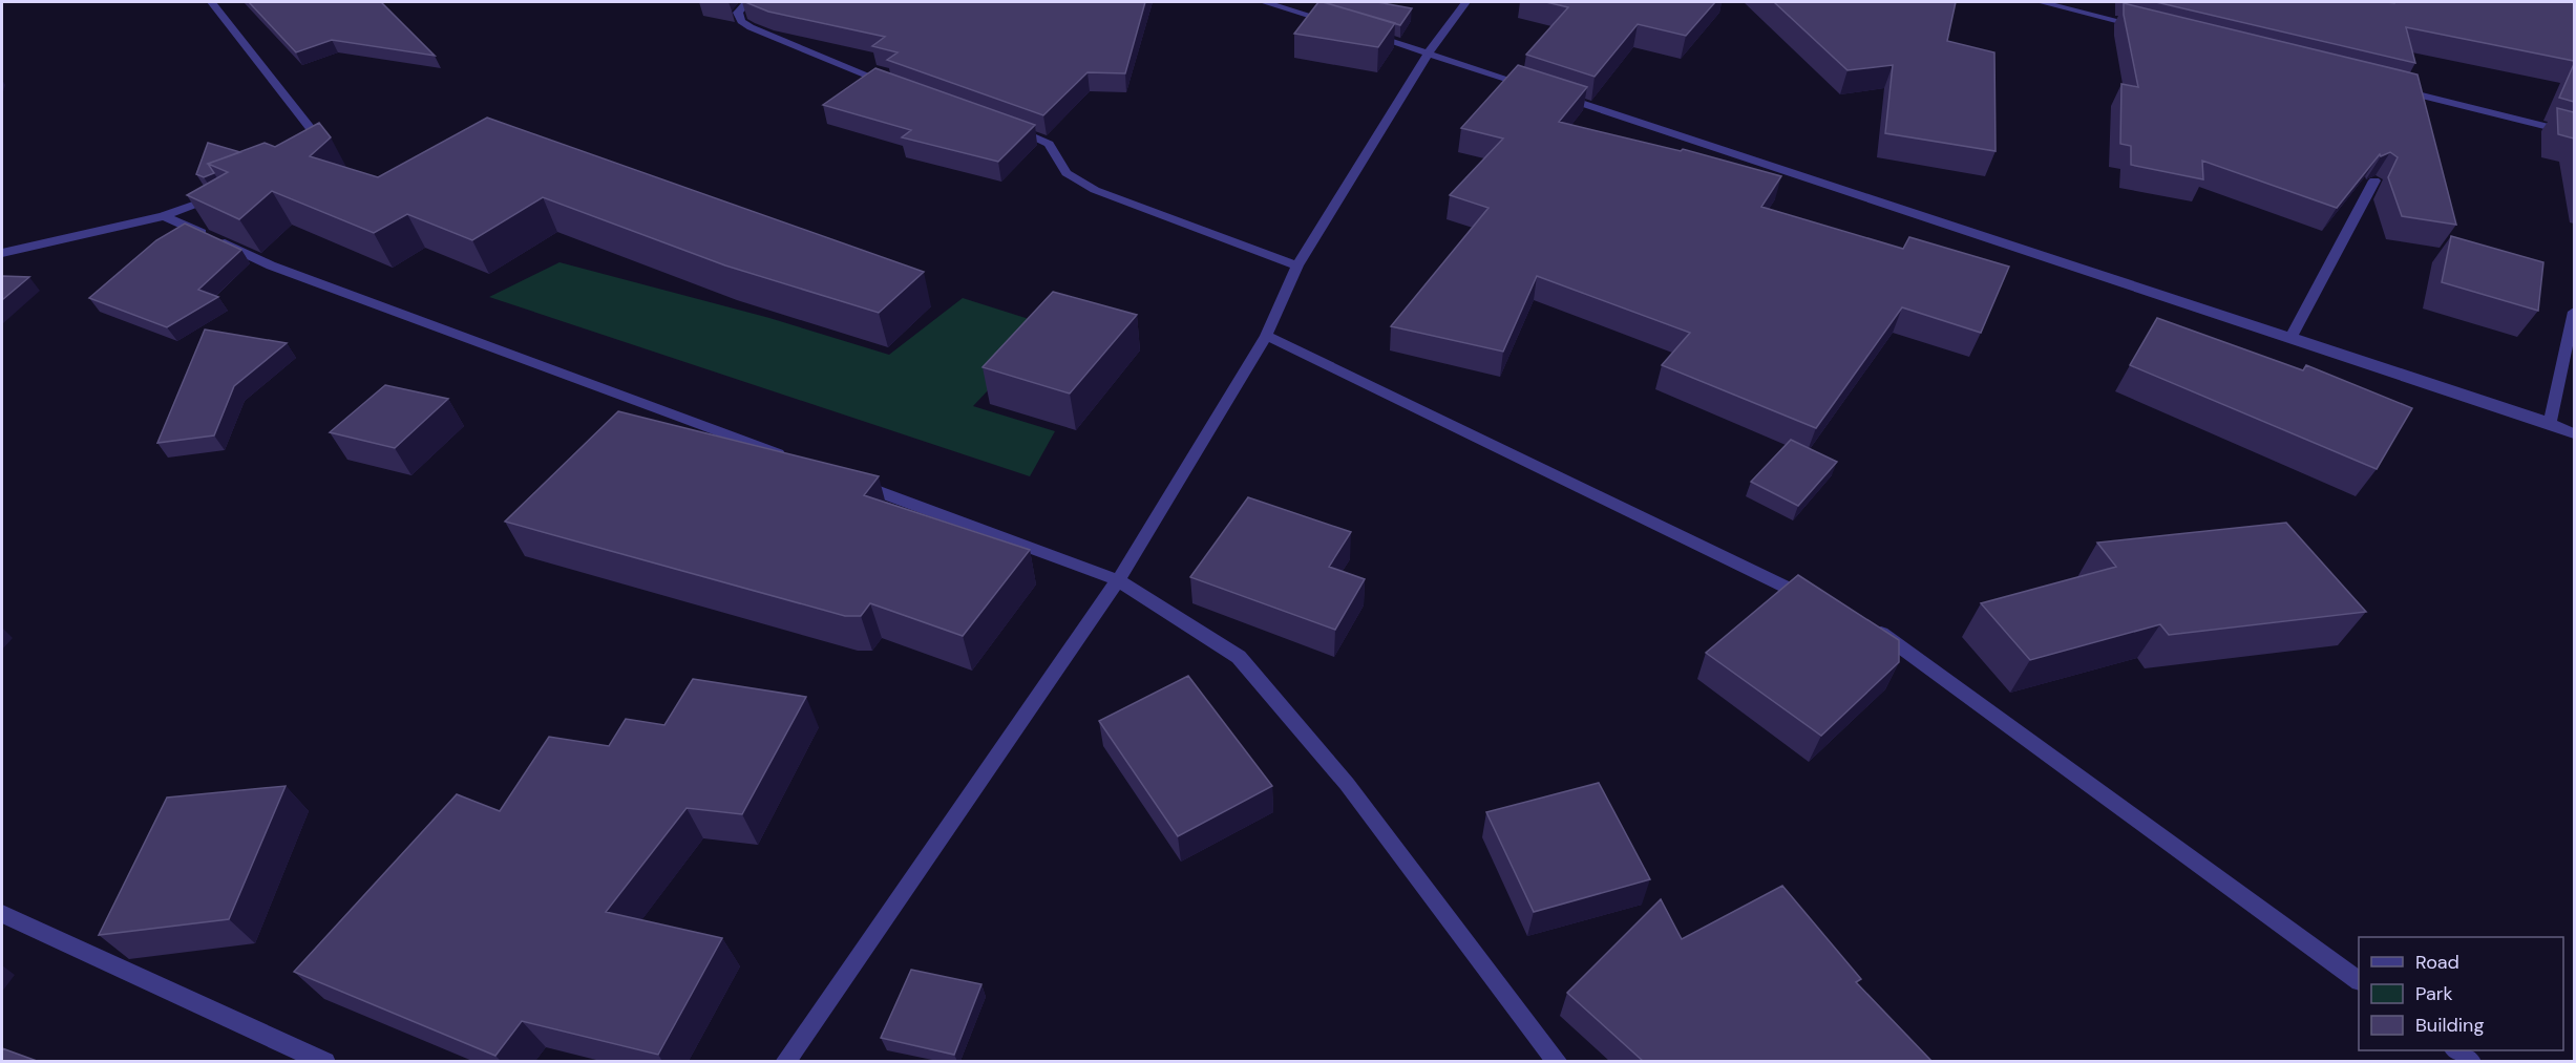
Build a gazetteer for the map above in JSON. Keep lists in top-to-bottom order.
{
  "legend": ["Road", "Park", "Building"]
}
